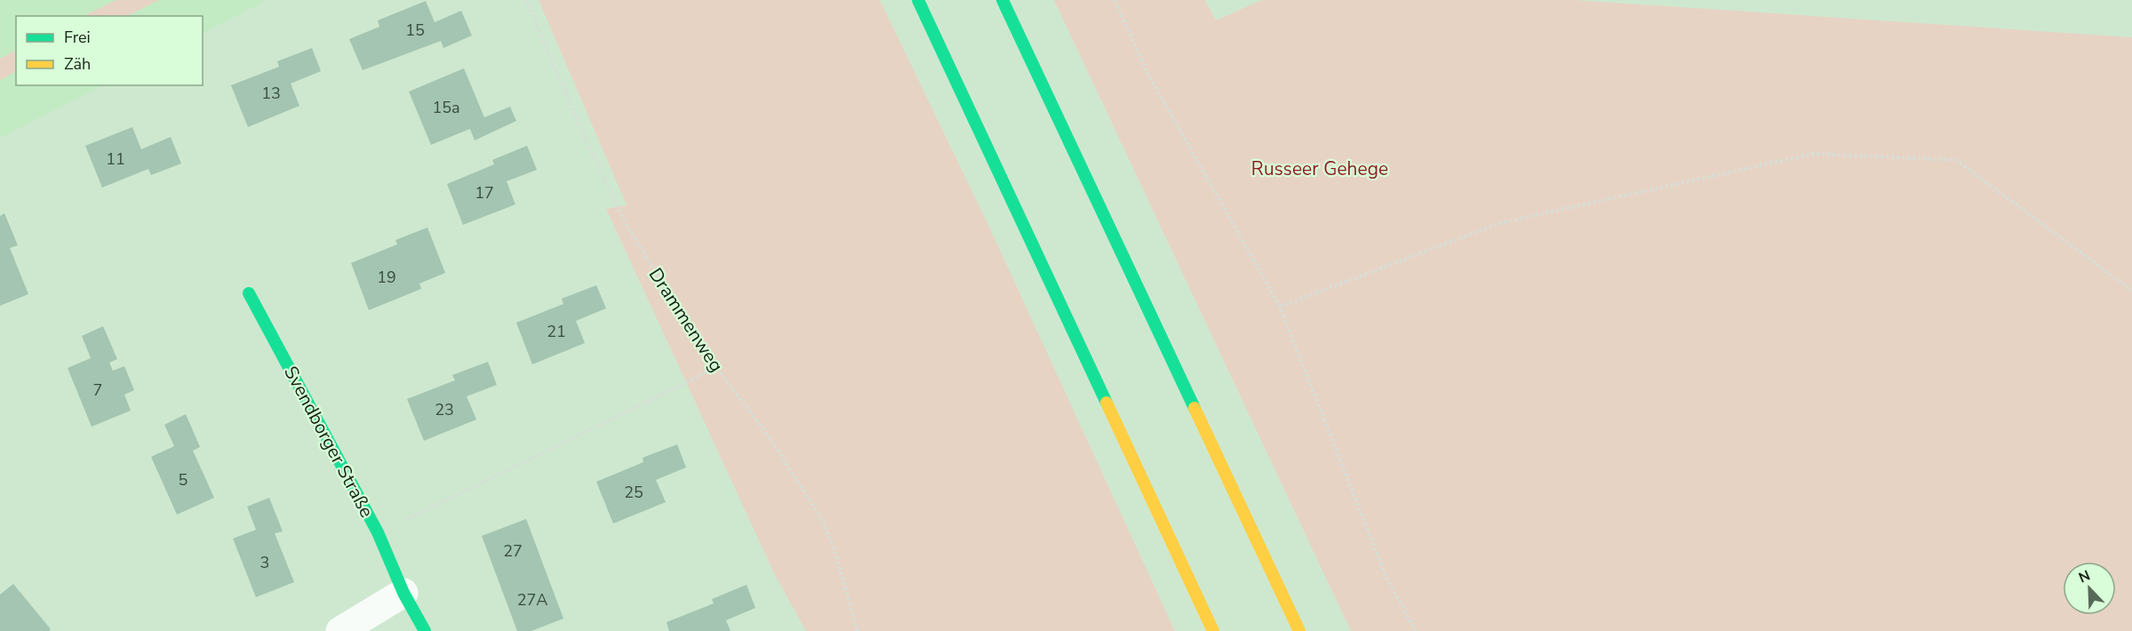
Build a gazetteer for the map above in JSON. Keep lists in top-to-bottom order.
{
  "streets": {
    "main road": ["Svendborger Straße"],
    "path": ["Drammenweg"]
  },
  "parks": ["Russeer Gehege"],
  "house_numbers": [
    "15",
    "13",
    "15a",
    "11",
    "17",
    "19",
    "21",
    "7",
    "23",
    "5",
    "25",
    "27",
    "3",
    "27A"
  ],
  "legend": ["Frei", "Zäh"],
  "north": "top left"
}
